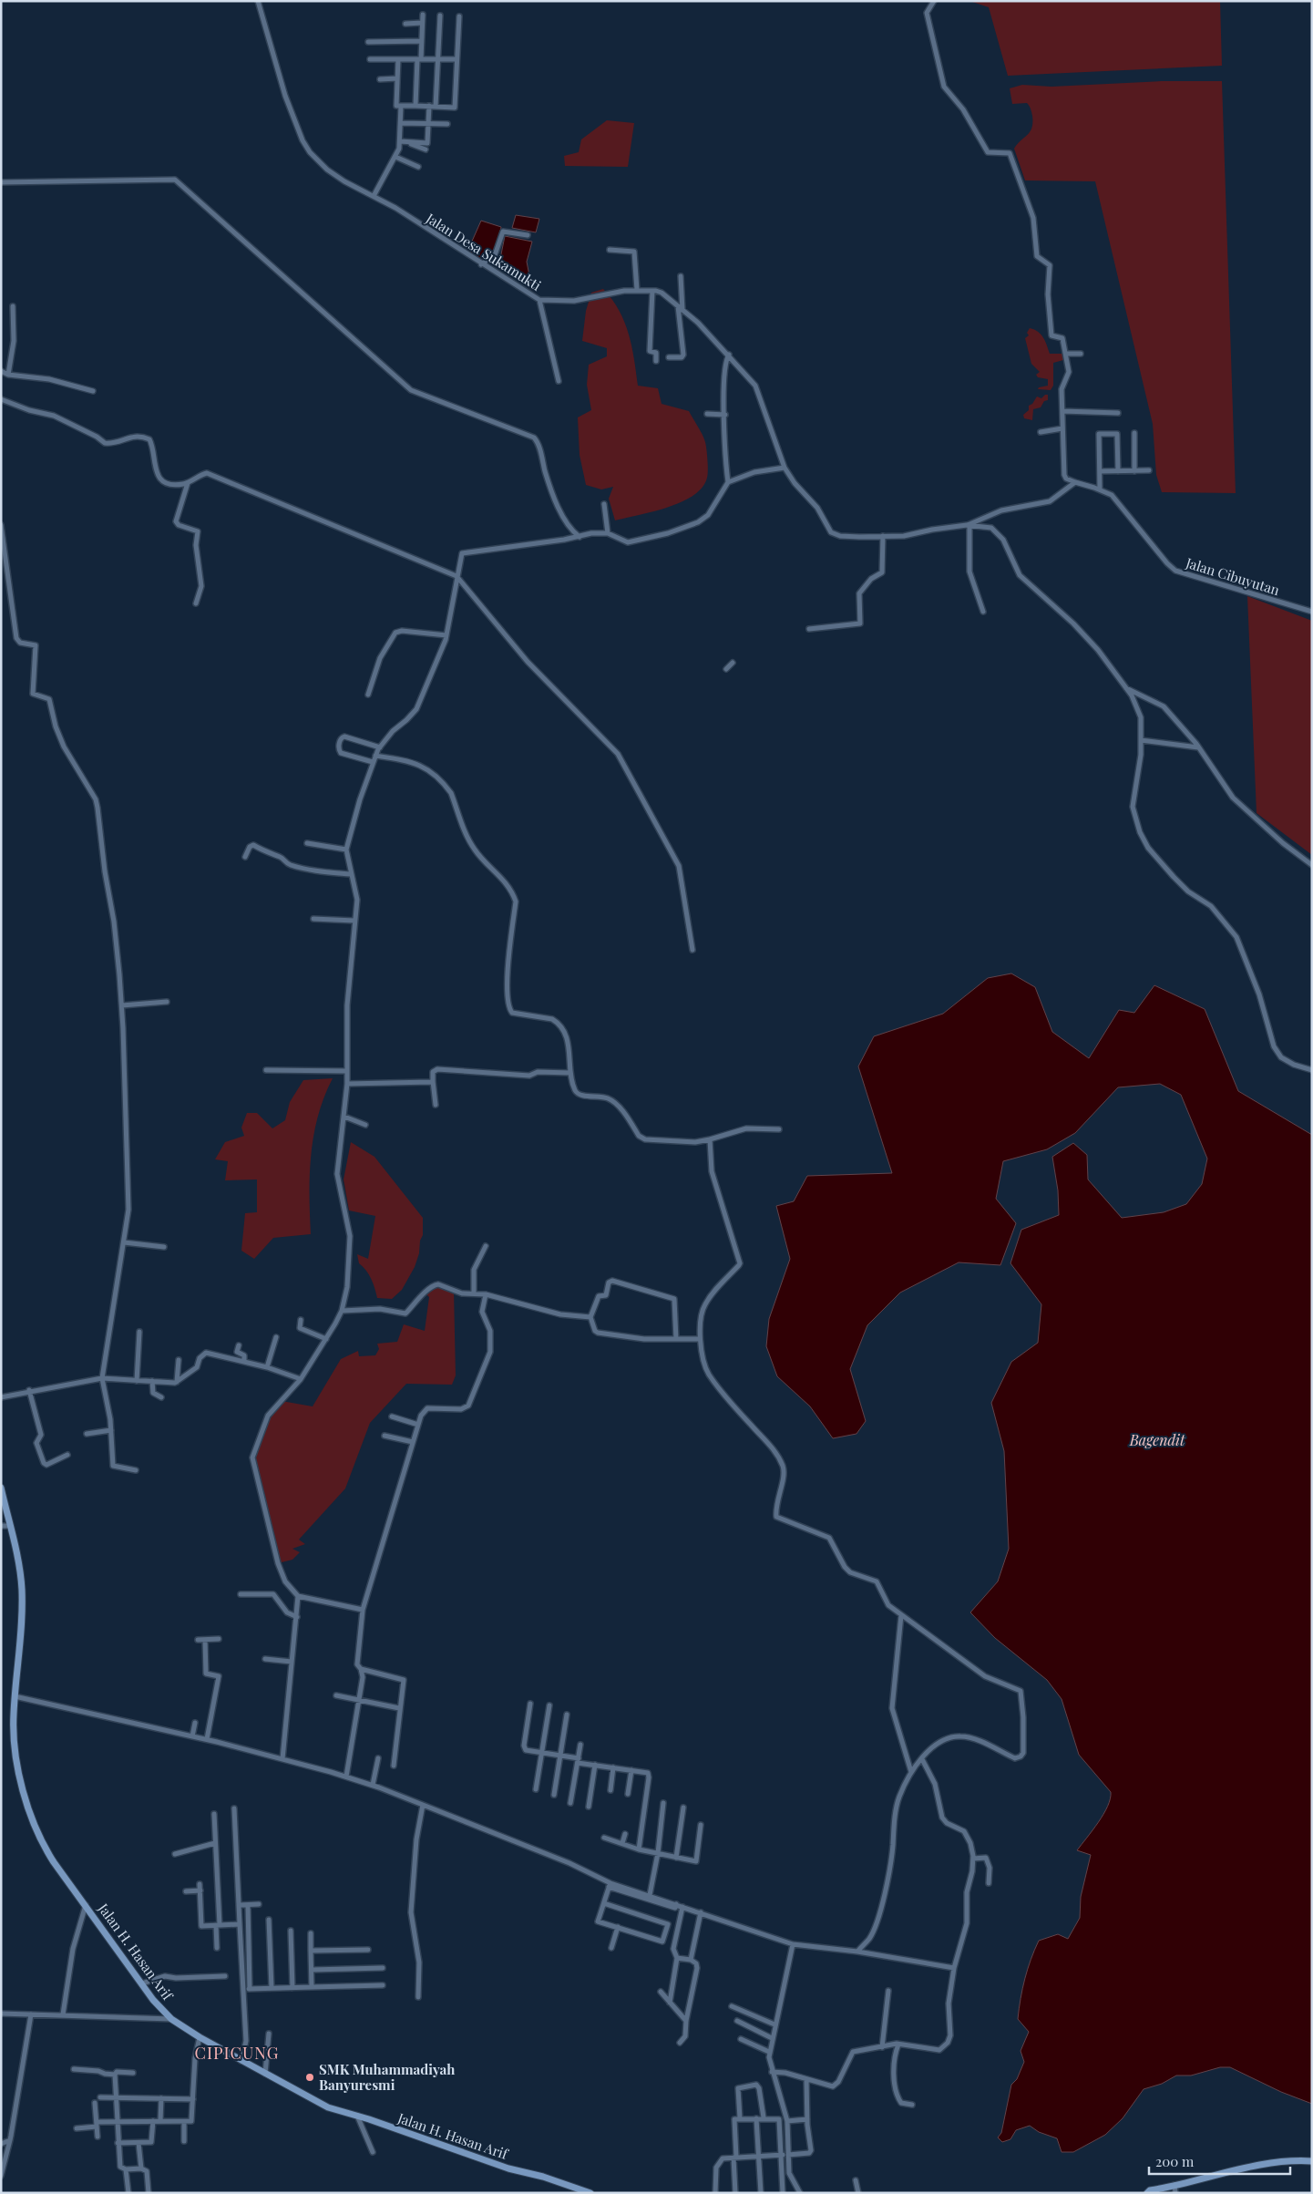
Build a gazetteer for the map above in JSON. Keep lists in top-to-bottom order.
{
  "streets": {
    "main road": ["Jalan H. Hasan Arif"],
    "street": ["Jalan Desa Sukamukti", "Jalan Cibuyutan"]
  },
  "districts": ["CIPICUNG"],
  "water": ["Bagendit"],
  "places": ["SMK Muhammadiyah Banyuresmi"],
  "scale_bar": "200 m"
}
